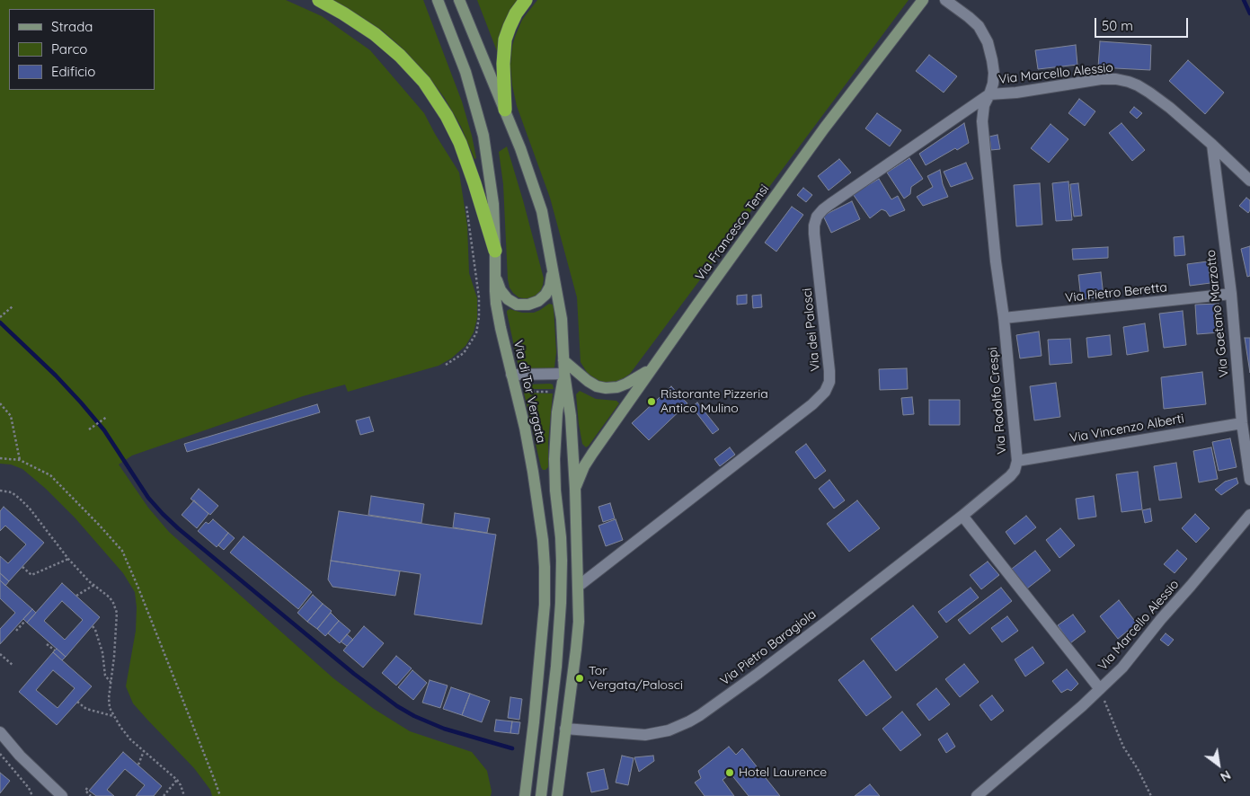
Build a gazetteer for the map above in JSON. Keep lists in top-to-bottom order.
{
  "streets": {
    "main road": ["Via Francesco Tensi", "Via di Tor Vergata"],
    "street": [
      "Via Marcello Alessio",
      "Via Pietro Beretta",
      "Via Gaetano Marzotto",
      "Via dei Palosci",
      "Via Rodolfo Crespi",
      "Via Vincenzo Alberti",
      "Via Pietro Baragiola"
    ]
  },
  "crossings": [
    ["Via Marcello Alessio", "Via Gaetano Marzotto"],
    ["Via Marcello Alessio", "Via dei Palosci"],
    ["Via Marcello Alessio", "Via Rodolfo Crespi"],
    ["Via Francesco Tensi", "Via di Tor Vergata"],
    ["Via Pietro Beretta", "Via Gaetano Marzotto"],
    ["Via Pietro Beretta", "Via Rodolfo Crespi"],
    ["Via Gaetano Marzotto", "Via Vincenzo Alberti"],
    ["Via dei Palosci", "Via di Tor Vergata"],
    ["Via dei Palosci", "Via Rodolfo Crespi"],
    ["Via di Tor Vergata", "Via Pietro Baragiola"],
    ["Via Rodolfo Crespi", "Via Vincenzo Alberti"],
    ["Via Rodolfo Crespi", "Via Pietro Baragiola"]
  ],
  "places": ["Ristorante Pizzeria Antico Mulino", "Tor Vergata/Palosci", "Hotel Laurence"],
  "legend": ["Strada", "Parco", "Edificio"],
  "scale_bar": "50 m",
  "north": "bottom right"
}
